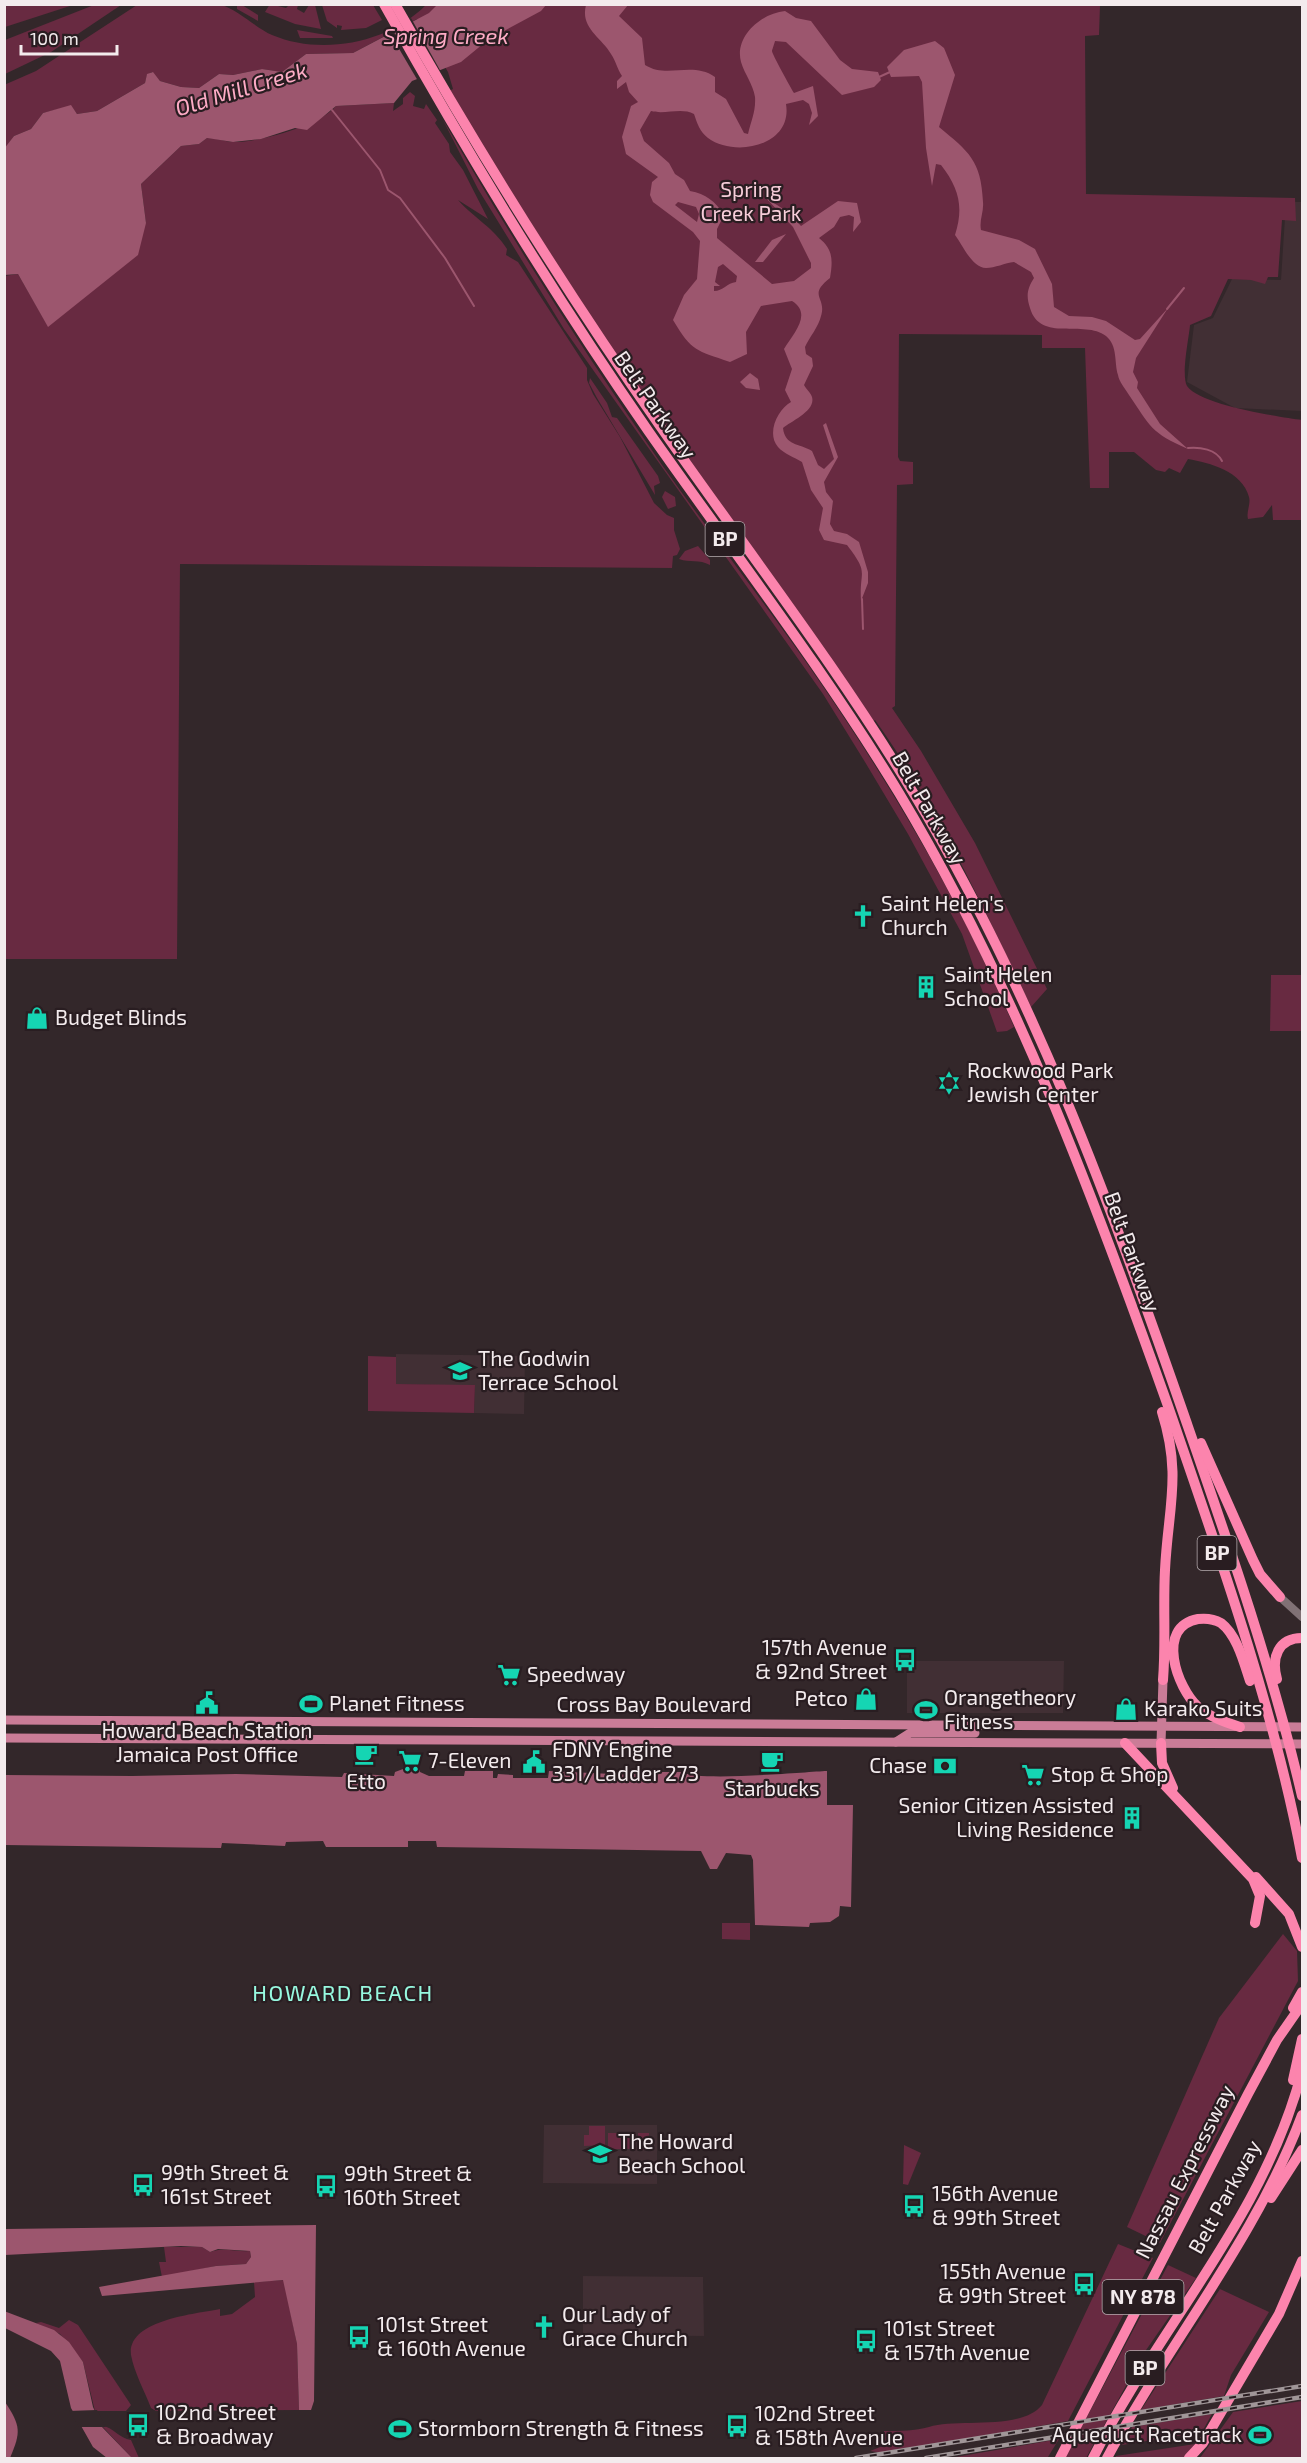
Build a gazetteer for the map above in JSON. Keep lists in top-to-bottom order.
{
  "streets": {
    "highway": [
      "Belt Parkway",
      "BP",
      "Nassau Expressway",
      "NY 878"
    ],
    "main road": ["Cross Bay Boulevard"]
  },
  "districts": ["HOWARD BEACH"],
  "water": ["Spring Creek", "Old Mill Creek"],
  "parks": ["Spring Creek Park"],
  "places": {
    "church": ["Saint Helen's Church", "Our Lady of Grace Church"],
    "building": ["Saint Helen School", "Senior Citizen Assisted Living Residence"],
    "shop": ["Budget Blinds", "Petco", "Karako Suits"],
    "synagogue": ["Rockwood Park Jewish Center"],
    "school or university": ["The Godwin Terrace School", "The Howard Beach School"],
    "bus stop": [
      "157th Avenue & 92nd Street",
      "99th Street & 161st Street",
      "99th Street & 160th Street",
      "156th Avenue & 99th Street",
      "155th Avenue & 99th Street",
      "101st Street & 160th Avenue",
      "101st Street & 157th Avenue",
      "102nd Street & Broadway",
      "102nd Street & 158th Avenue"
    ],
    "supermarket": ["Speedway", "7-Eleven", "Stop & Shop"],
    "public building": ["Howard Beach Station Jamaica Post Office", "FDNY Engine 331/Ladder 273"],
    "sports": [
      "Planet Fitness",
      "Orangetheory Fitness",
      "Stormborn Strength & Fitness",
      "Aqueduct Racetrack"
    ],
    "cafe": ["Etto", "Starbucks"],
    "bank": ["Chase"]
  },
  "scale_bar": "100 m"
}
